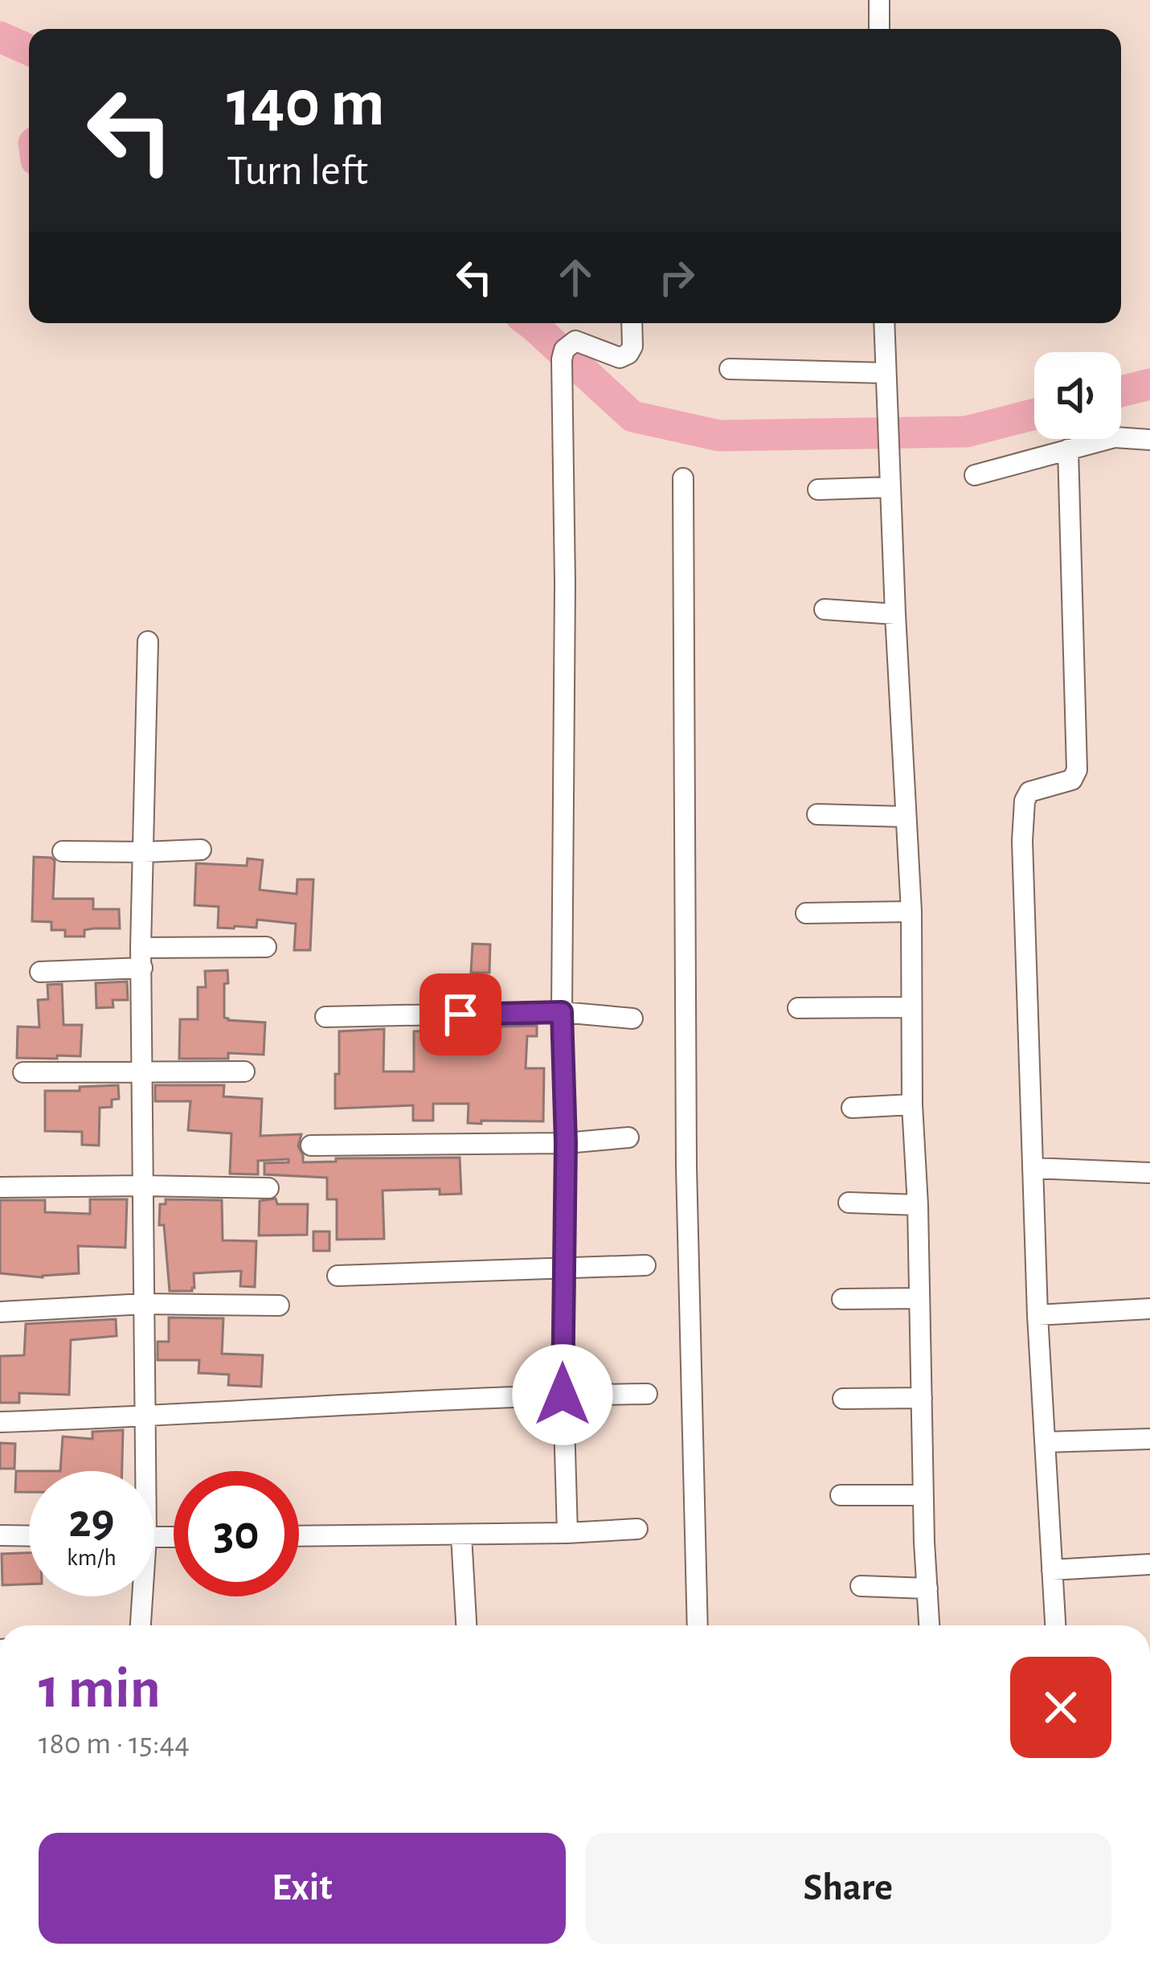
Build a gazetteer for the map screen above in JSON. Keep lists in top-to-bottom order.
{
  "page": {
    "turn": ["140 m", "Turn left"],
    "speed": "29 km/h",
    "limit": "30",
    "heading": ["1 min", "180 m · 15:44"],
    "buttons": ["Exit", "Share"]
  }
}
